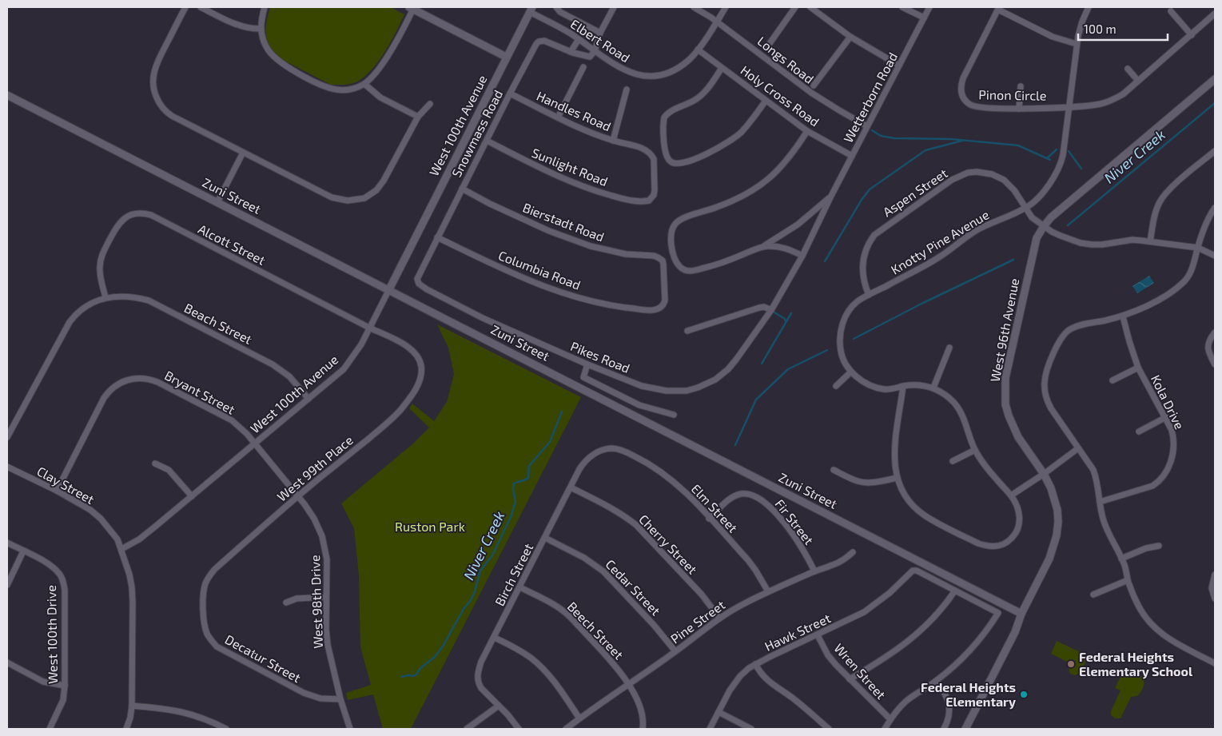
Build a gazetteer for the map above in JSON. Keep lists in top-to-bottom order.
{
  "streets": {
    "street": [
      "Elbert Road",
      "Longs Road",
      "Pinon Circle",
      "Holy Cross Road",
      "Wetterborn Road",
      "Handles Road",
      "West 100th Avenue",
      "Snowmass Road",
      "Sunlight Road",
      "Aspen Street",
      "Zuni Street",
      "Bierstadt Road",
      "Knotty Pine Avenue",
      "Alcott Street",
      "Columbia Road",
      "Beach Street",
      "West 96th Avenue",
      "Pikes Road",
      "Bryant Street",
      "Kola Drive",
      "West 99th Place",
      "Clay Street",
      "Elm Street",
      "Fir Street",
      "Cherry Street",
      "Birch Street",
      "Cedar Street",
      "West 98th Drive",
      "Pine Street",
      "Beech Street",
      "Hawk Street",
      "West 100th Drive",
      "Decatur Street",
      "Wren Street"
    ]
  },
  "crossings": [
    ["Elbert Road", "Longs Road"],
    ["Elbert Road", "Holy Cross Road"],
    ["Elbert Road", "West 100th Avenue"],
    ["Elbert Road", "Snowmass Road"],
    ["Longs Road", "Wetterborn Road"],
    ["Pinon Circle", "Knotty Pine Avenue"],
    ["Holy Cross Road", "Wetterborn Road"],
    ["Wetterborn Road", "Pikes Road"],
    ["Handles Road", "Snowmass Road"],
    ["Handles Road", "Sunlight Road"],
    ["West 100th Avenue", "Zuni Street"],
    ["West 100th Avenue", "Alcott Street"],
    ["West 100th Avenue", "Beach Street"],
    ["West 100th Avenue", "Bryant Street"],
    ["West 100th Avenue", "Clay Street"],
    ["West 100th Avenue", "West 98th Drive"],
    ["Snowmass Road", "Sunlight Road"],
    ["Snowmass Road", "Bierstadt Road"],
    ["Snowmass Road", "Columbia Road"],
    ["Snowmass Road", "Pikes Road"],
    ["Aspen Street", "Knotty Pine Avenue"],
    ["Aspen Street", "West 96th Avenue"],
    ["Zuni Street", "West 96th Avenue"],
    ["Bierstadt Road", "Columbia Road"],
    ["Alcott Street", "Beach Street"],
    ["Alcott Street", "West 99th Place"],
    ["Bryant Street", "Clay Street"],
    ["Bryant Street", "West 98th Drive"],
    ["West 99th Place", "West 98th Drive"],
    ["West 99th Place", "Decatur Street"],
    ["Elm Street", "Fir Street"],
    ["Elm Street", "Birch Street"],
    ["Elm Street", "Pine Street"],
    ["Fir Street", "Pine Street"],
    ["Cherry Street", "Birch Street"],
    ["Cherry Street", "Pine Street"],
    ["Birch Street", "Cedar Street"],
    ["Birch Street", "Beech Street"],
    ["Cedar Street", "Pine Street"],
    ["West 98th Drive", "Decatur Street"],
    ["Pine Street", "Beech Street"],
    ["Hawk Street", "Wren Street"]
  ],
  "water": ["Niver Creek"],
  "parks": ["Ruston Park"],
  "places": ["Federal Heights Elementary School", "Federal Heights Elementary"],
  "scale_bar": "100 m"
}
